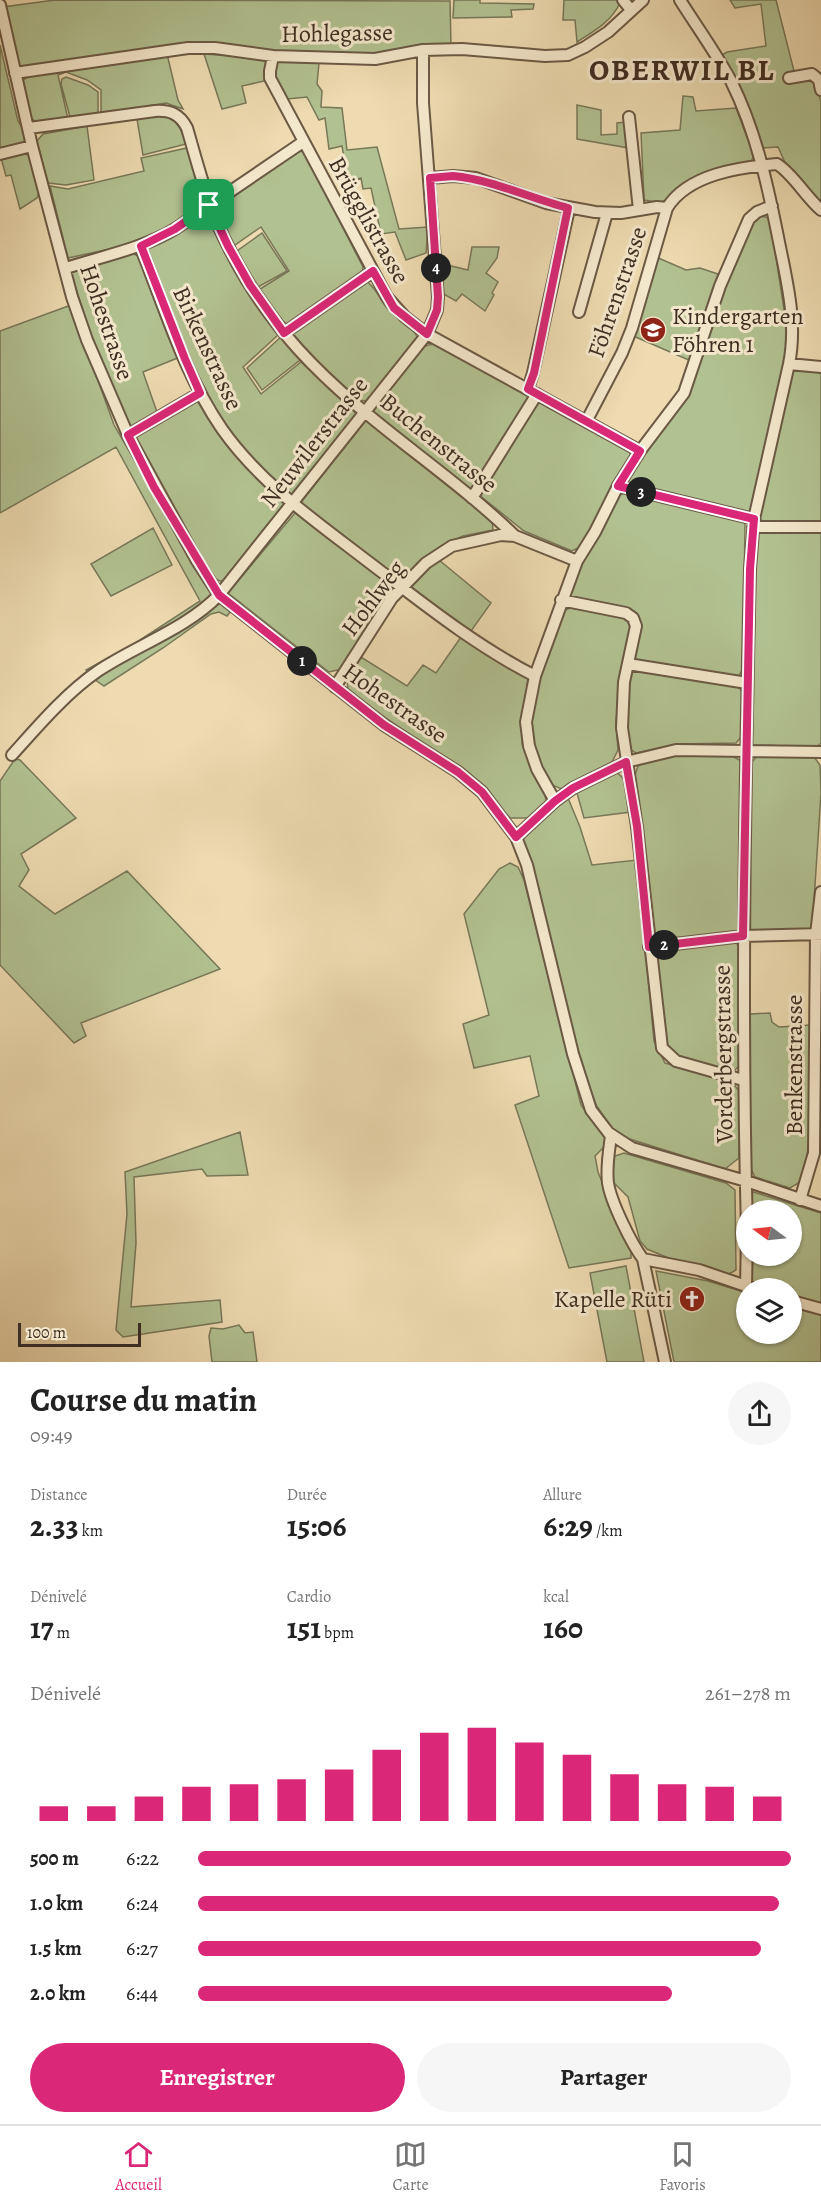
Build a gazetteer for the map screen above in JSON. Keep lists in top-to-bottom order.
{
  "streets": {
    "street": [
      "Hohlegasse",
      "Brügglistrasse",
      "Föhrenstrasse",
      "Hohestrasse",
      "Birkenstrasse",
      "Neuwilerstrasse",
      "Buchenstrasse",
      "Hohlweg",
      "Vorderbergstrasse",
      "Benkenstrasse"
    ]
  },
  "crossings": [
    ["Hohlegasse", "Brügglistrasse"],
    ["Hohlegasse", "Hohestrasse"],
    ["Hohlegasse", "Neuwilerstrasse"],
    ["Brügglistrasse", "Föhrenstrasse"],
    ["Brügglistrasse", "Neuwilerstrasse"],
    ["Hohestrasse", "Neuwilerstrasse"],
    ["Hohestrasse", "Buchenstrasse"],
    ["Hohestrasse", "Hohlweg"],
    ["Birkenstrasse", "Neuwilerstrasse"],
    ["Birkenstrasse", "Hohlweg"],
    ["Neuwilerstrasse", "Buchenstrasse"],
    ["Buchenstrasse", "Hohlweg"]
  ],
  "districts": ["OBERWIL BL"],
  "places": {
    "school or university": ["Kindergarten Föhren 1"],
    "church": ["Kapelle Rüti"]
  },
  "scale_bar": "100 m",
  "north": "left",
  "page": {
    "pins": [
      "4",
      "3",
      "1",
      "2"
    ],
    "scale": "100 m",
    "heading": ["Course du matin", "09:49"],
    "stats": [
      ["Distance", "2.33 km"],
      ["Durée", "15:06"],
      ["Allure", "6:29 /km"],
      ["Dénivelé", "17 m"],
      ["Cardio", "151 bpm"],
      ["kcal", "160"]
    ],
    "chart": ["Dénivelé", "261–278 m"],
    "list": [
      {
        "name": "500 m",
        "note": "6:22"
      },
      {
        "name": "1.0 km",
        "note": "6:24"
      },
      {
        "name": "1.5 km",
        "note": "6:27"
      },
      {
        "name": "2.0 km",
        "note": "6:44"
      }
    ],
    "buttons": ["Enregistrer", "Partager"],
    "tabs": ["Accueil", "Carte", "Favoris"]
  }
}
